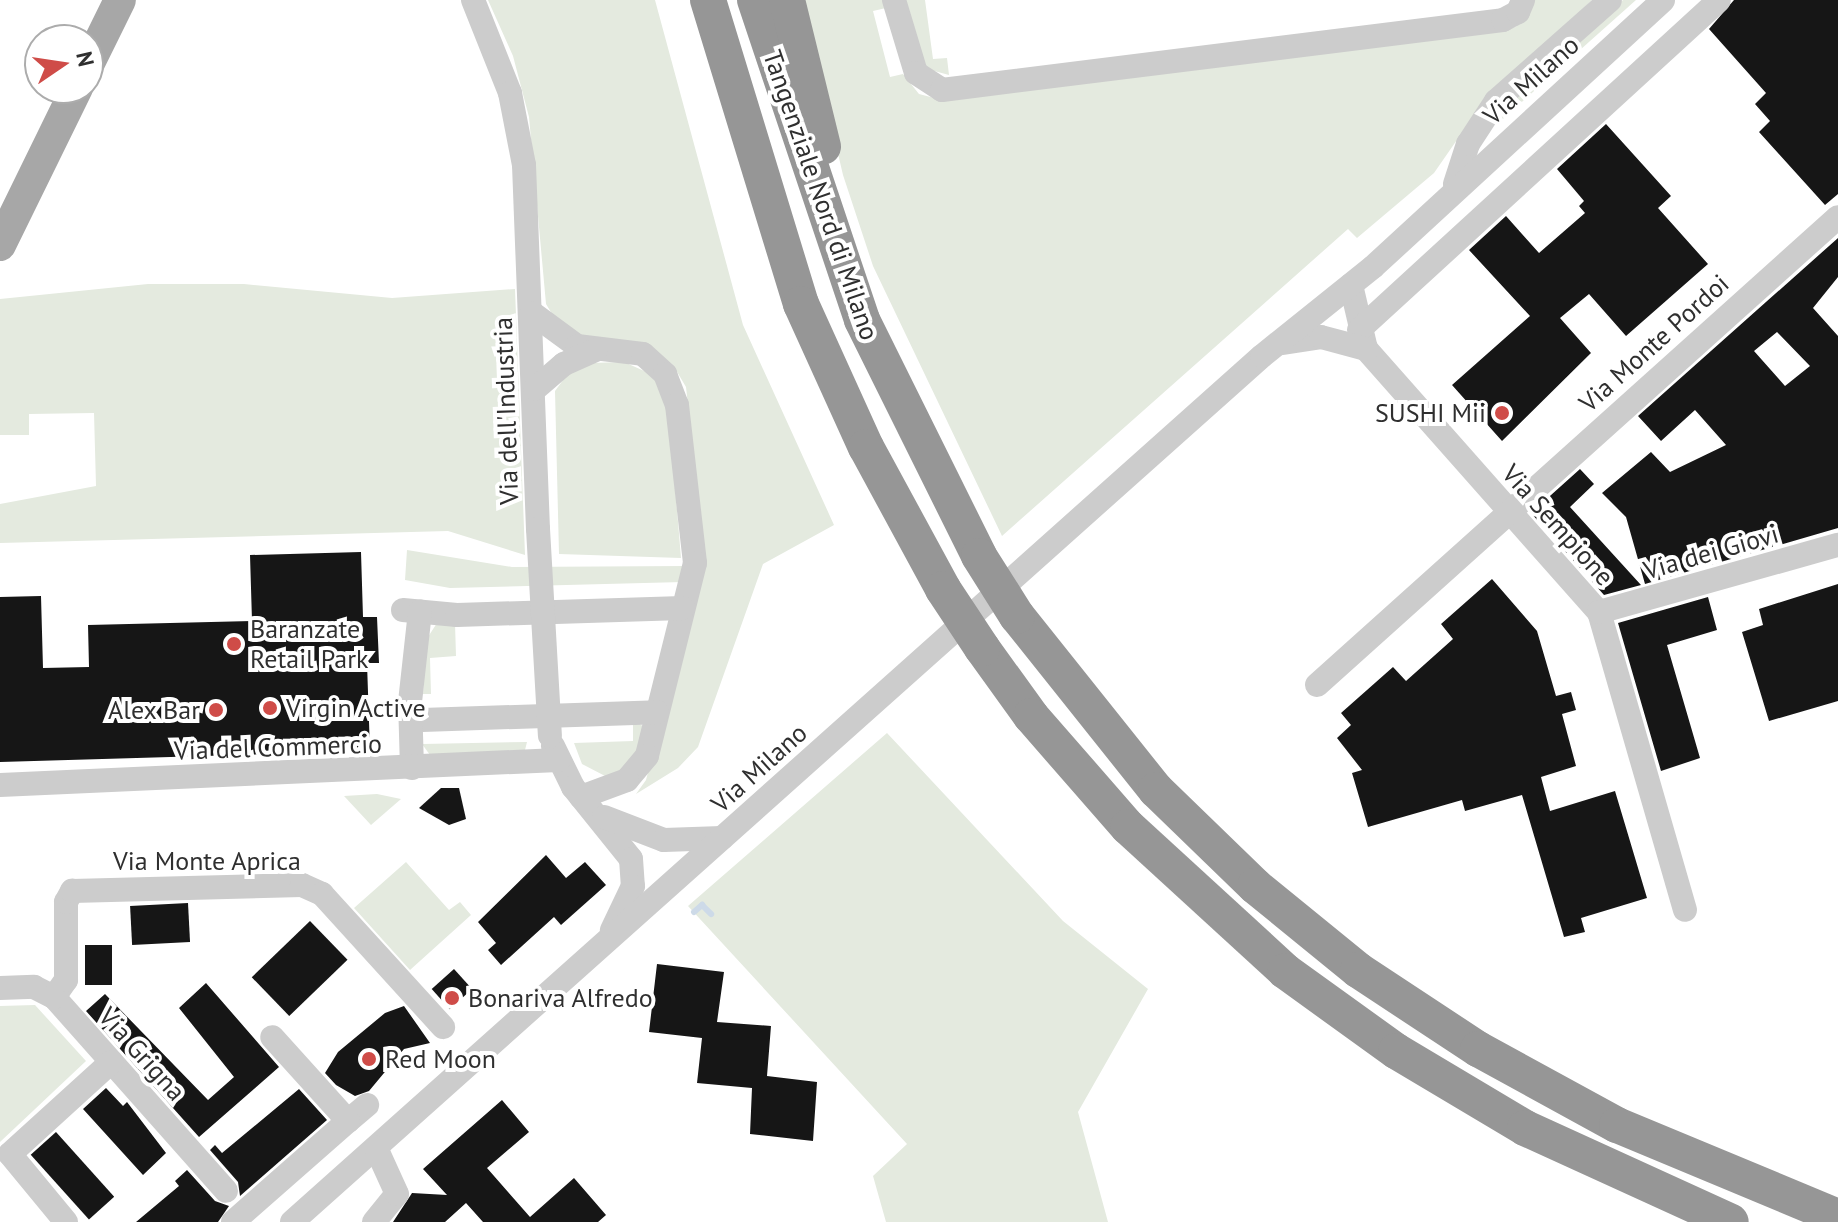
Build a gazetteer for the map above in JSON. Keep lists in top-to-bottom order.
{
  "streets": {
    "highway": ["Tangenziale Nord di Milano"],
    "street": [
      "Via Milano",
      "Via Monte Pordoi",
      "Via dell'Industria",
      "Via Sempione",
      "Via dei Giovi",
      "Via del Commercio",
      "Via Monte Aprica",
      "Via Grigna"
    ]
  },
  "crossings": [
    ["Via Milano", "Via dell'Industria"],
    ["Via Monte Pordoi", "Via Sempione"],
    ["Via dell'Industria", "Via del Commercio"],
    ["Via Sempione", "Via dei Giovi"],
    ["Via Monte Aprica", "Via Grigna"]
  ],
  "places": [
    "SUSHI Mii",
    "Baranzate Retail Park",
    "Virgin Active",
    "Alex Bar",
    "Bonariva Alfredo",
    "Red Moon"
  ],
  "north": "right"
}
